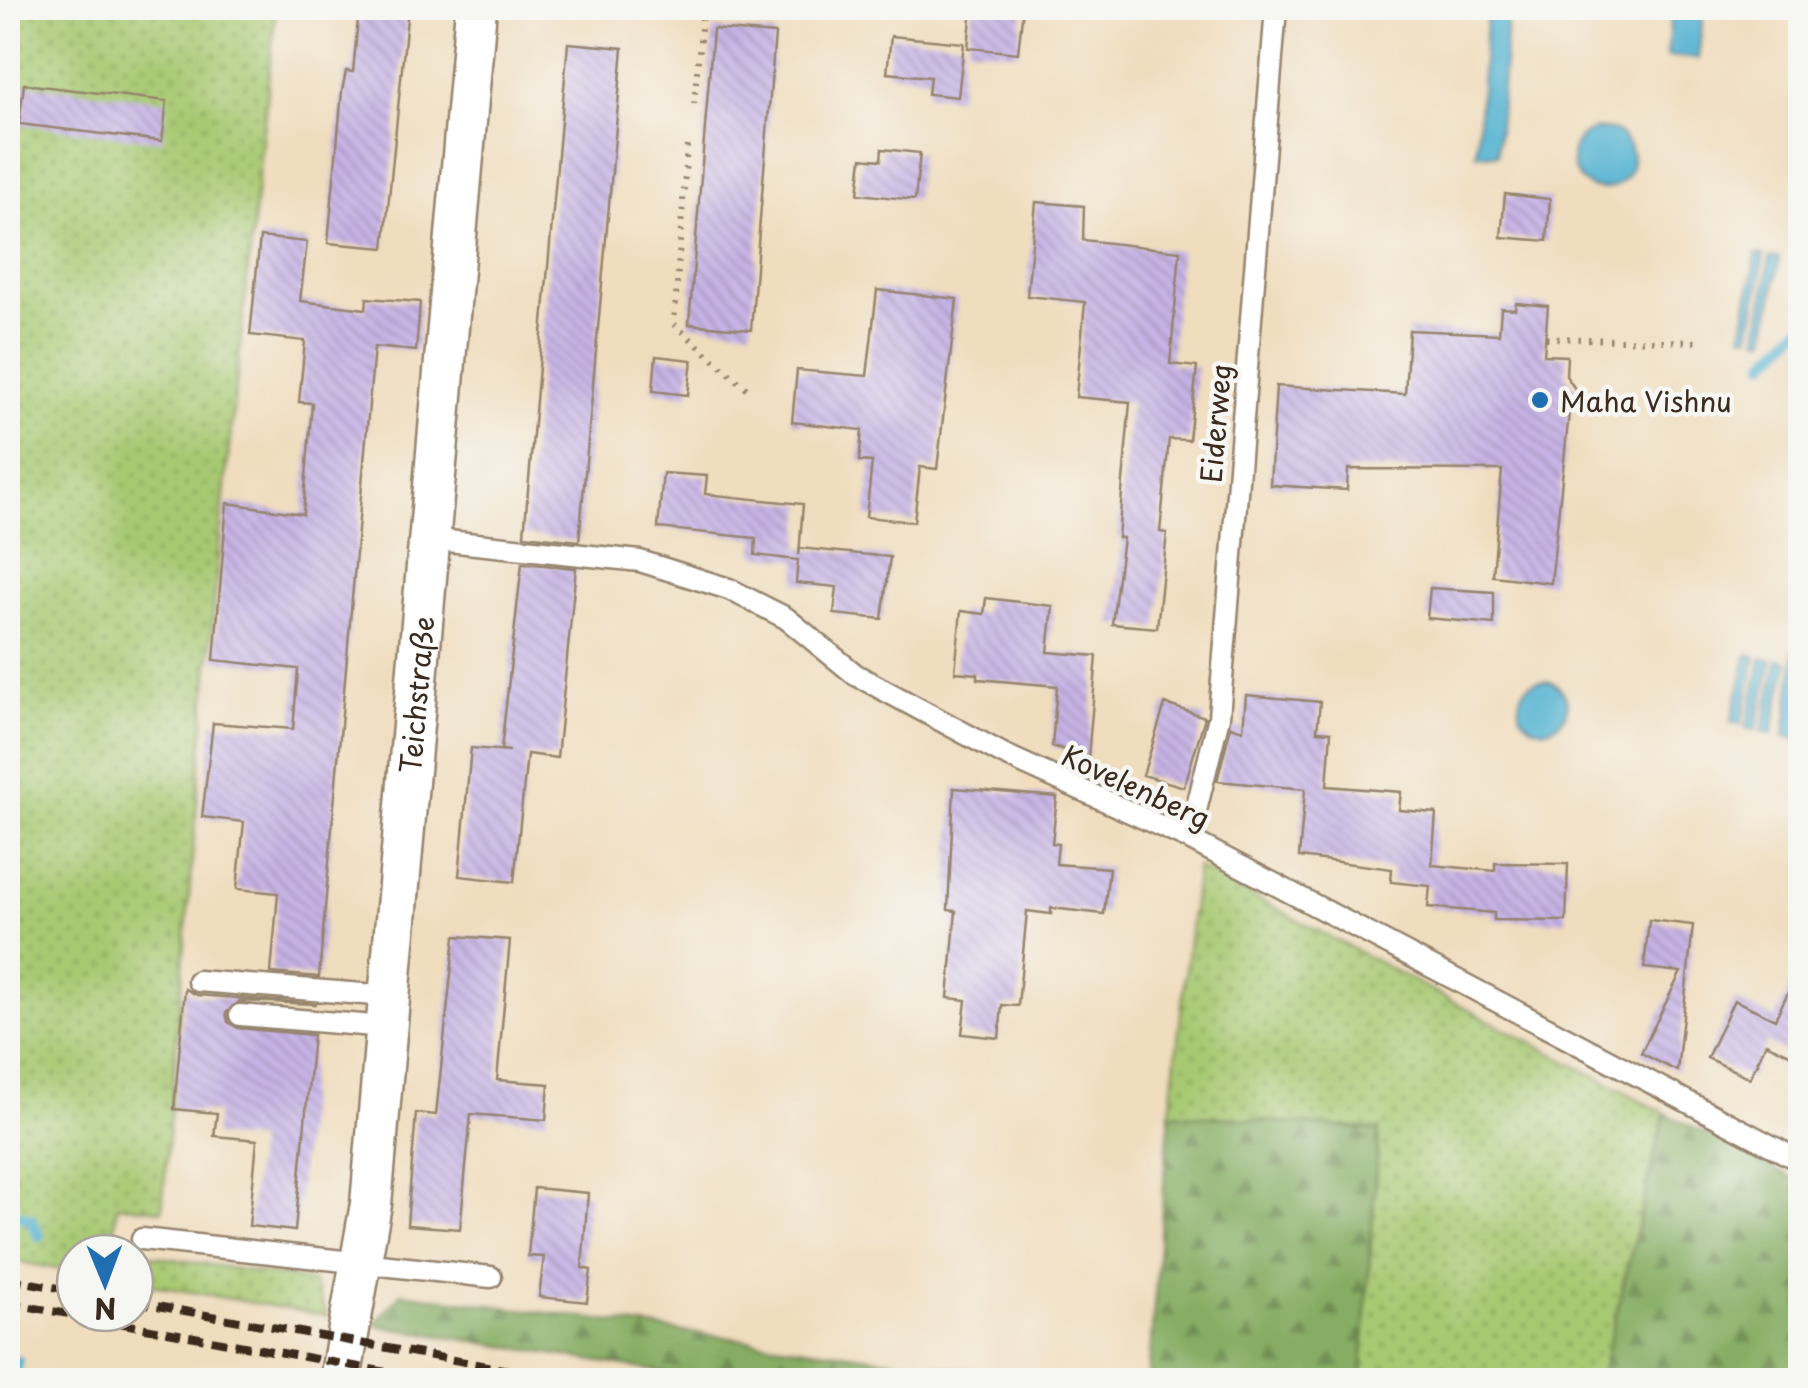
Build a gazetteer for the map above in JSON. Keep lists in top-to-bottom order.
{
  "streets": {
    "street": ["Teichstraße"],
    "lane": ["Eiderweg", "Kovelenberg"]
  },
  "crossings": [
    ["Eiderweg", "Kovelenberg"],
    ["Teichstraße", "Kovelenberg"]
  ],
  "places": ["Maha Vishnu"],
  "north": "bottom"
}
